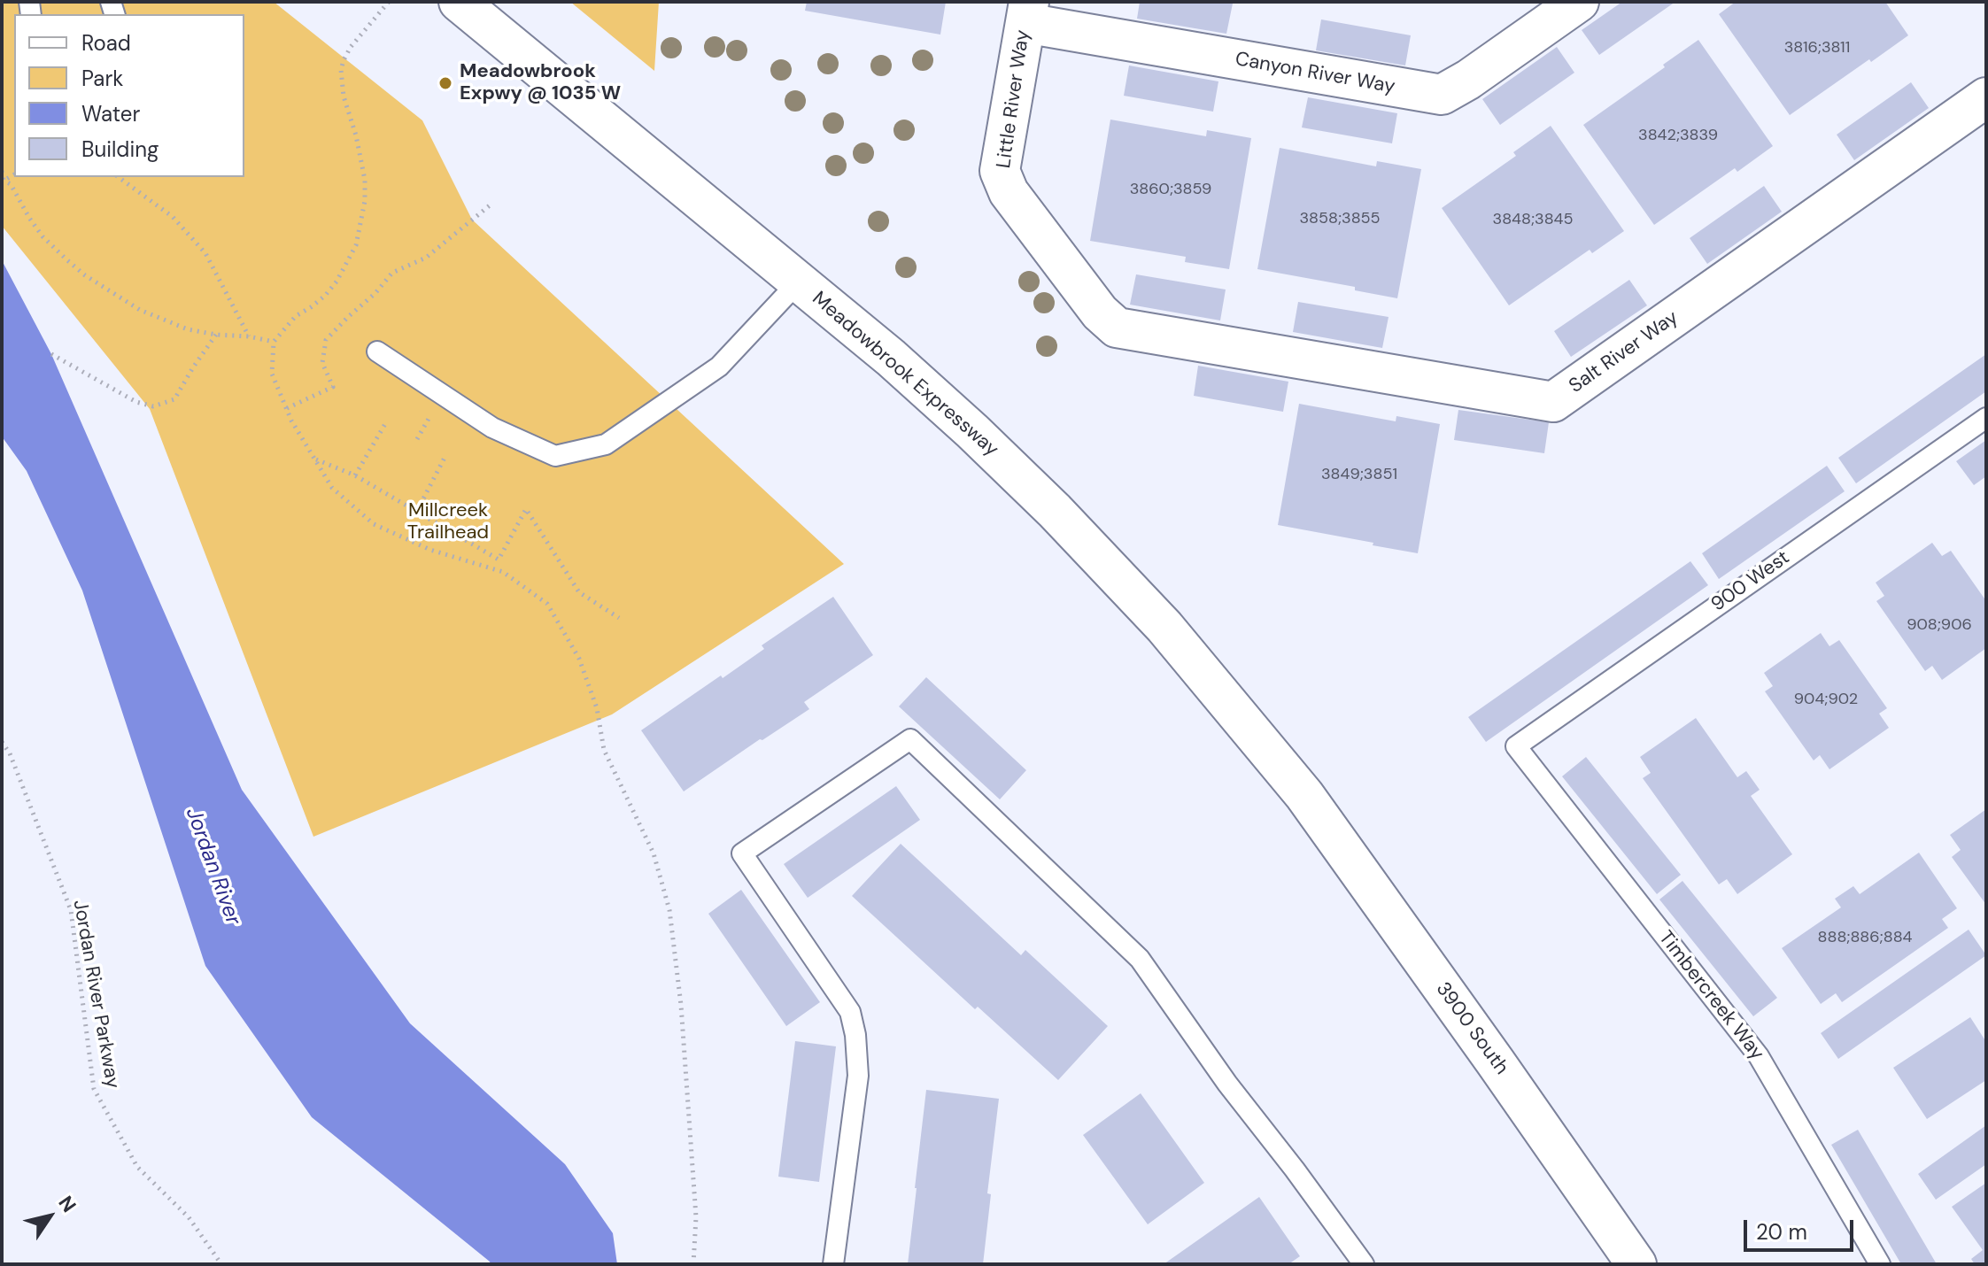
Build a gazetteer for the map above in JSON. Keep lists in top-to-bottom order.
{
  "streets": {
    "street": [
      "Canyon River Way",
      "Little River Way",
      "Salt River Way",
      "Meadowbrook Expressway",
      "3900 South"
    ],
    "lane": ["900 West", "Timbercreek Way"],
    "path": ["Jordan River Parkway"]
  },
  "crossings": [
    ["Canyon River Way", "Little River Way"],
    ["Little River Way", "Salt River Way"],
    ["Meadowbrook Expressway", "3900 South"],
    ["900 West", "Timbercreek Way"]
  ],
  "water": ["Jordan River"],
  "parks": ["Millcreek Trailhead"],
  "places": ["Meadowbrook Expwy @ 1035 W"],
  "house_numbers": [
    "3816;3811",
    "3842;3839",
    "3860;3859",
    "3858;3855",
    "3848;3845",
    "3849;3851",
    "908;906",
    "904;902",
    "888;886;884"
  ],
  "legend": [
    "Road",
    "Park",
    "Water",
    "Building"
  ],
  "scale_bar": "20 m",
  "north": "top right"
}
